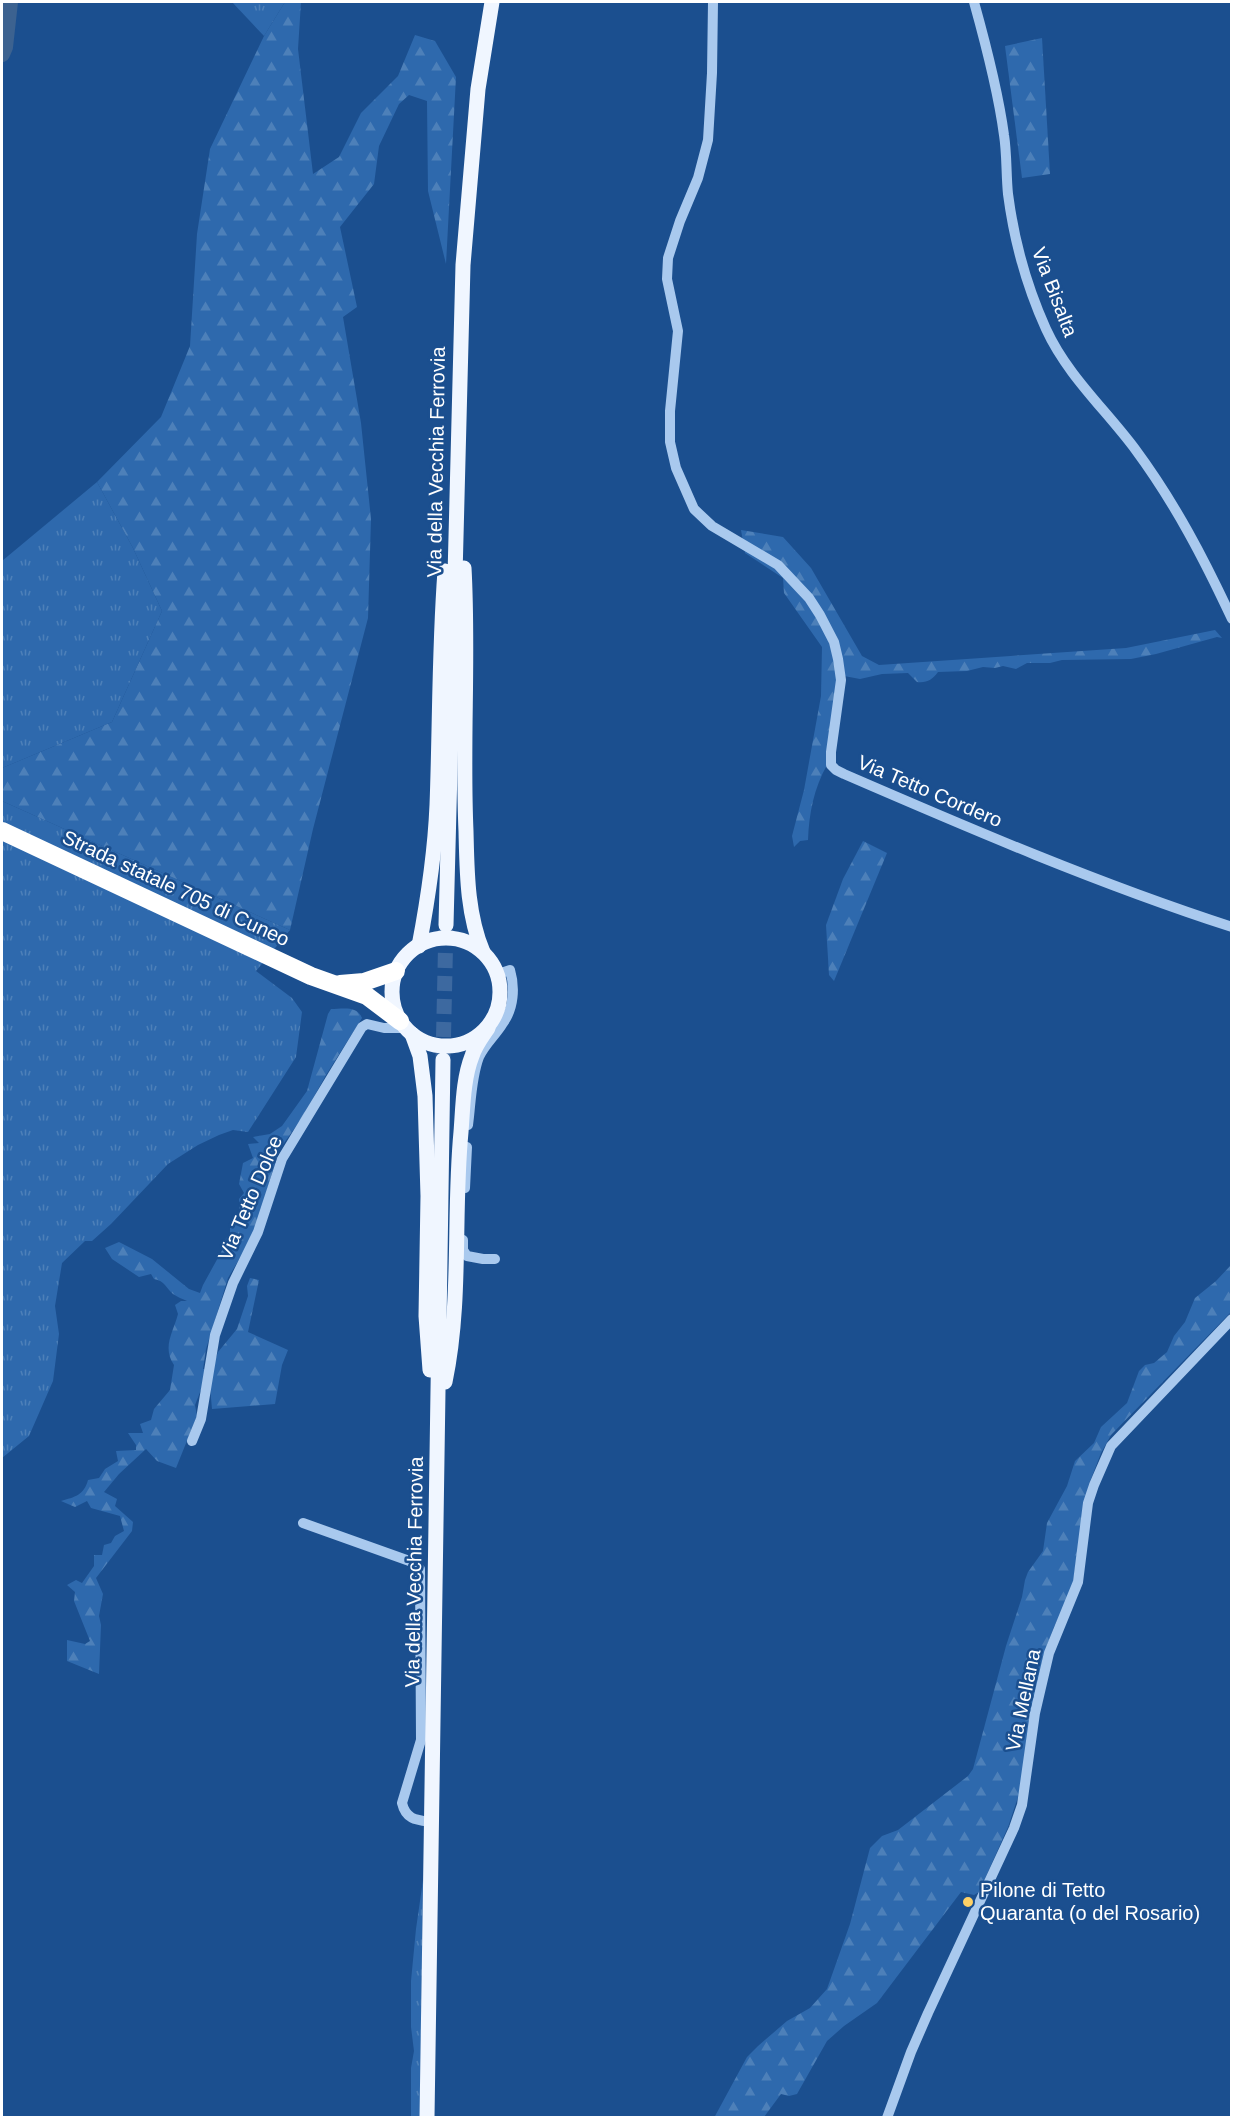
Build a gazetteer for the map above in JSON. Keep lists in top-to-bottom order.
{
  "streets": {
    "highway": ["Strada statale 705 di Cuneo"],
    "main road": ["Via della Vecchia Ferrovia"],
    "street": [
      "Via Bisalta",
      "Via Tetto Cordero",
      "Via Tetto Dolce",
      "Via Mellana"
    ]
  },
  "crossings": [
    ["Strada statale 705 di Cuneo", "Via Tetto Dolce"]
  ],
  "places": ["Pilone di Tetto Quaranta (o del Rosario)"]
}
